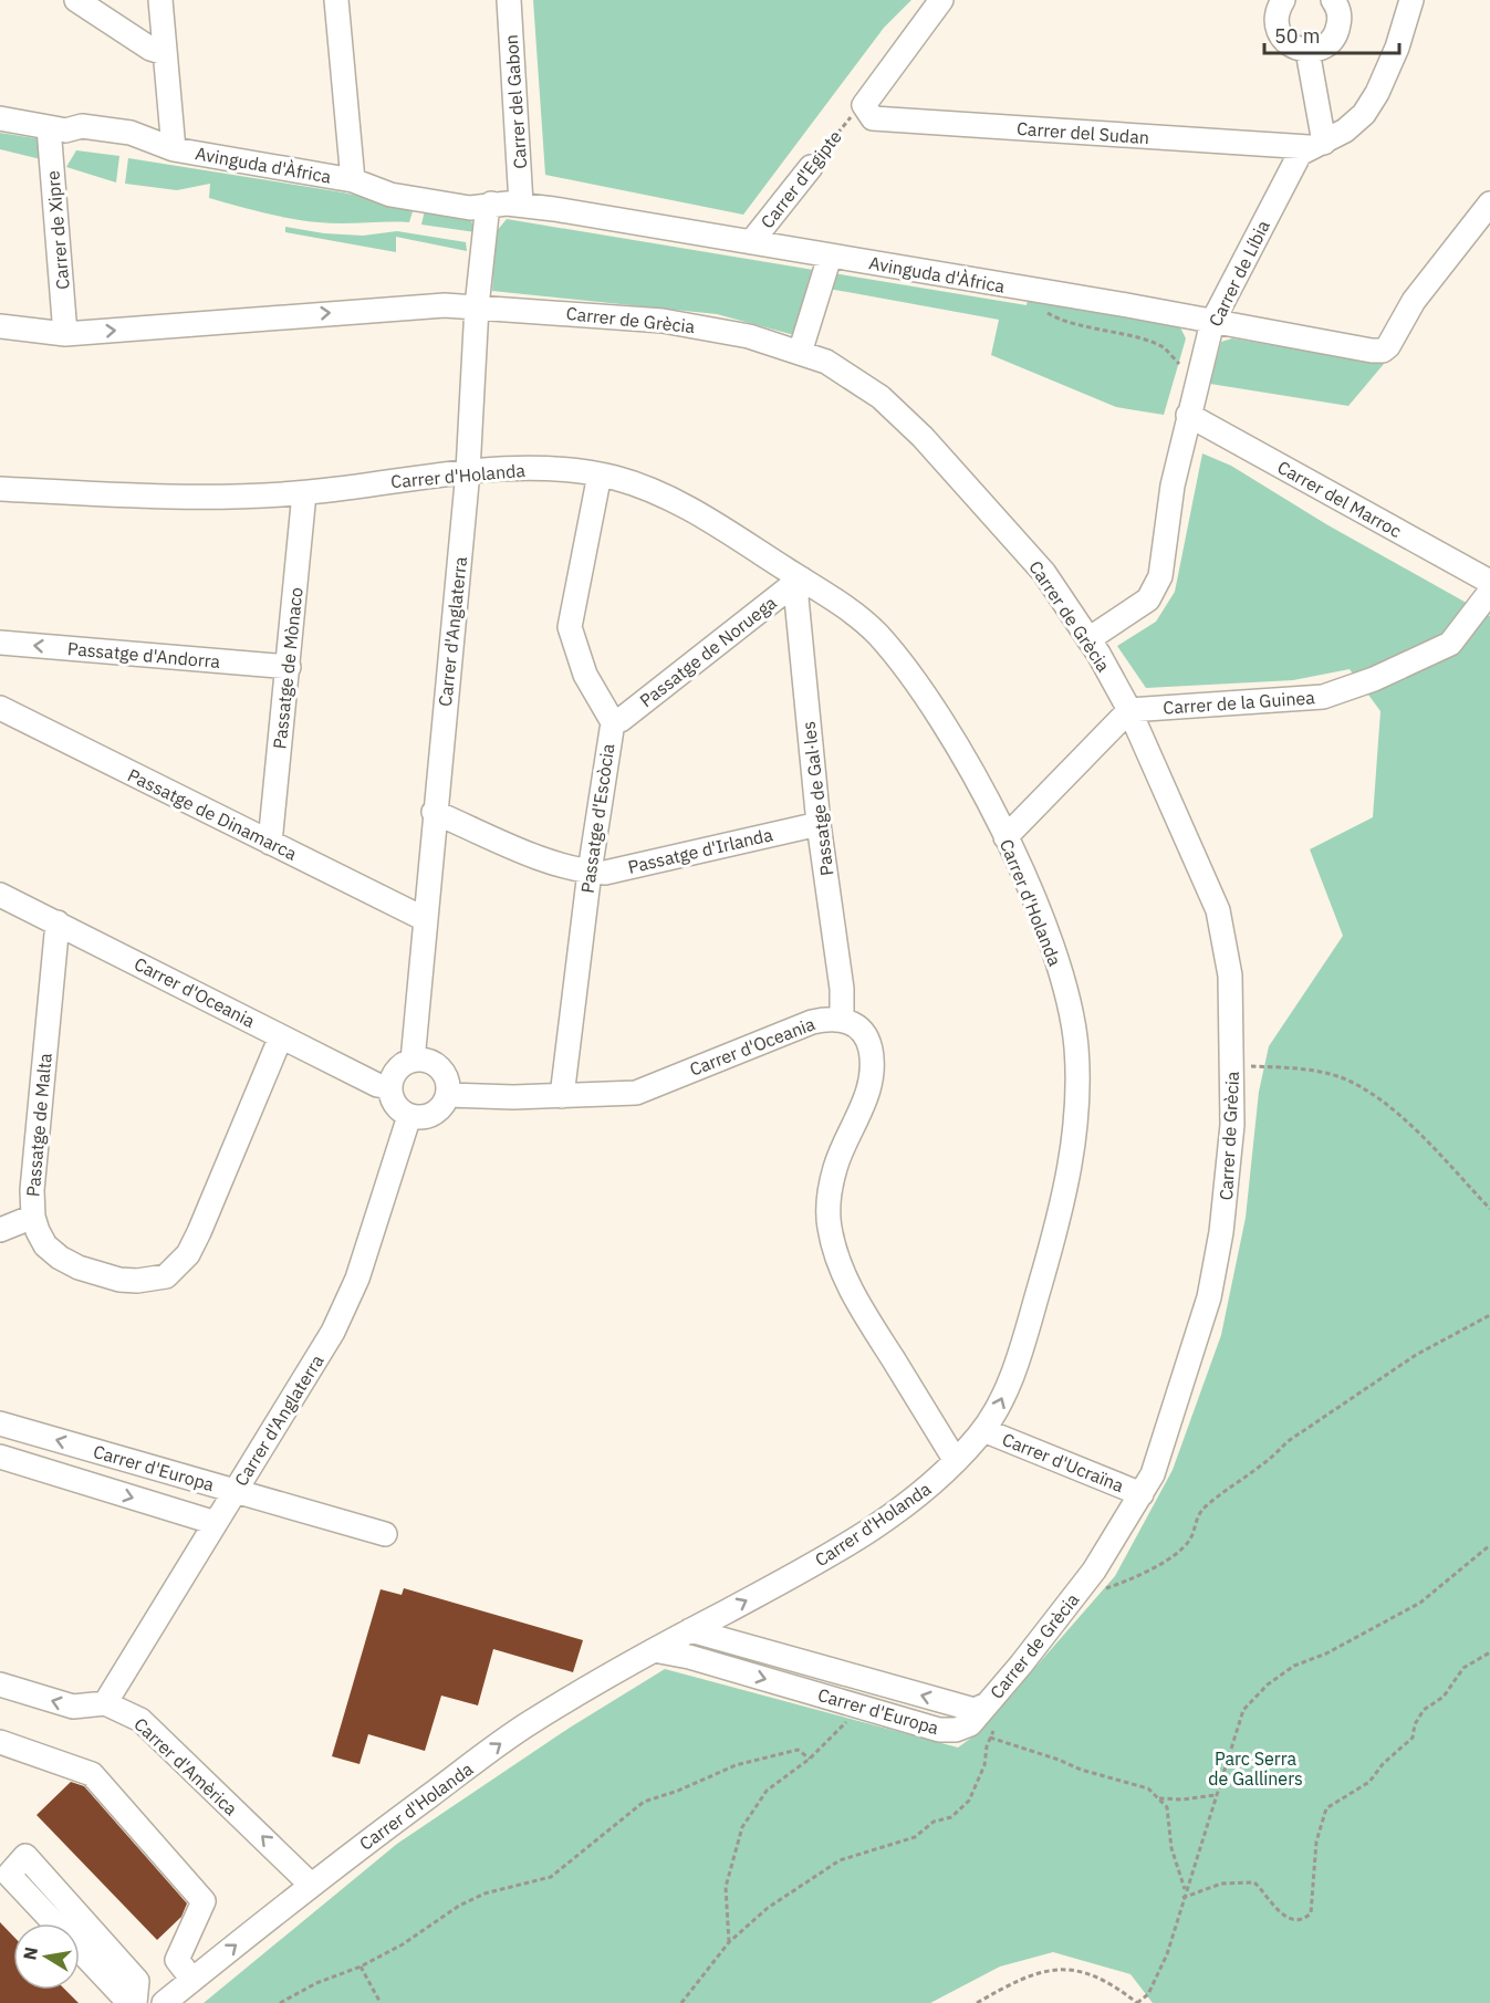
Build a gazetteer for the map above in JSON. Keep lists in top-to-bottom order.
{
  "streets": {
    "street": [
      "Carrer del Gabon",
      "Carrer del Sudan",
      "Avinguda d'Àfrica",
      "Carrer d'Egipte",
      "Carrer de Xipre",
      "Carrer de Líbia",
      "Carrer de Grècia",
      "Carrer d'Holanda",
      "Carrer del Marroc",
      "Carrer d'Anglaterra",
      "Passatge de Noruega",
      "Passatge d'Andorra",
      "Passatge de Mònaco",
      "Carrer de la Guinea",
      "Passatge de Gal·les",
      "Passatge de Dinamarca",
      "Passatge d'Escòcia",
      "Passatge d'Irlanda",
      "Carrer d'Oceania",
      "Passatge de Malta",
      "Carrer d'Ucraïna",
      "Carrer d'Europa",
      "Carrer d'Amèrica"
    ]
  },
  "crossings": [
    ["Carrer del Gabon", "Avinguda d'Àfrica"],
    ["Carrer del Sudan", "Carrer d'Egipte"],
    ["Carrer del Sudan", "Carrer de Líbia"],
    ["Avinguda d'Àfrica", "Carrer d'Egipte"],
    ["Avinguda d'Àfrica", "Carrer de Xipre"],
    ["Avinguda d'Àfrica", "Carrer de Líbia"],
    ["Avinguda d'Àfrica", "Carrer d'Anglaterra"],
    ["Carrer de Xipre", "Carrer de Grècia"],
    ["Carrer de Líbia", "Carrer de Grècia"],
    ["Carrer de Líbia", "Carrer del Marroc"],
    ["Carrer de Grècia", "Carrer d'Anglaterra"],
    ["Carrer de Grècia", "Carrer de la Guinea"],
    ["Carrer de Grècia", "Carrer d'Ucraïna"],
    ["Carrer de Grècia", "Carrer d'Europa"],
    ["Carrer d'Holanda", "Carrer d'Anglaterra"],
    ["Carrer d'Holanda", "Passatge de Noruega"],
    ["Carrer d'Holanda", "Passatge de Mònaco"],
    ["Carrer d'Holanda", "Passatge de Gal·les"],
    ["Carrer d'Holanda", "Passatge d'Escòcia"],
    ["Carrer d'Holanda", "Carrer d'Oceania"],
    ["Carrer d'Holanda", "Carrer d'Ucraïna"],
    ["Carrer d'Holanda", "Carrer d'Europa"],
    ["Carrer d'Holanda", "Carrer d'Amèrica"],
    ["Carrer d'Anglaterra", "Passatge de Dinamarca"],
    ["Carrer d'Anglaterra", "Passatge d'Irlanda"],
    ["Carrer d'Anglaterra", "Carrer d'Oceania"],
    ["Carrer d'Anglaterra", "Carrer d'Europa"],
    ["Carrer d'Anglaterra", "Carrer d'Amèrica"],
    ["Passatge de Noruega", "Passatge de Gal·les"],
    ["Passatge de Noruega", "Passatge d'Escòcia"],
    ["Passatge d'Andorra", "Passatge de Mònaco"],
    ["Passatge de Mònaco", "Passatge de Dinamarca"],
    ["Passatge de Gal·les", "Passatge d'Irlanda"],
    ["Passatge de Gal·les", "Carrer d'Oceania"],
    ["Passatge d'Escòcia", "Passatge d'Irlanda"],
    ["Passatge d'Escòcia", "Carrer d'Oceania"],
    ["Carrer d'Oceania", "Passatge de Malta"]
  ],
  "one_way": ["Carrer d'Holanda", "Passatge d'Andorra", "Carrer d'Amèrica"],
  "parks": ["Parc Serra de Galliners"],
  "scale_bar": "50 m",
  "north": "left"
}
